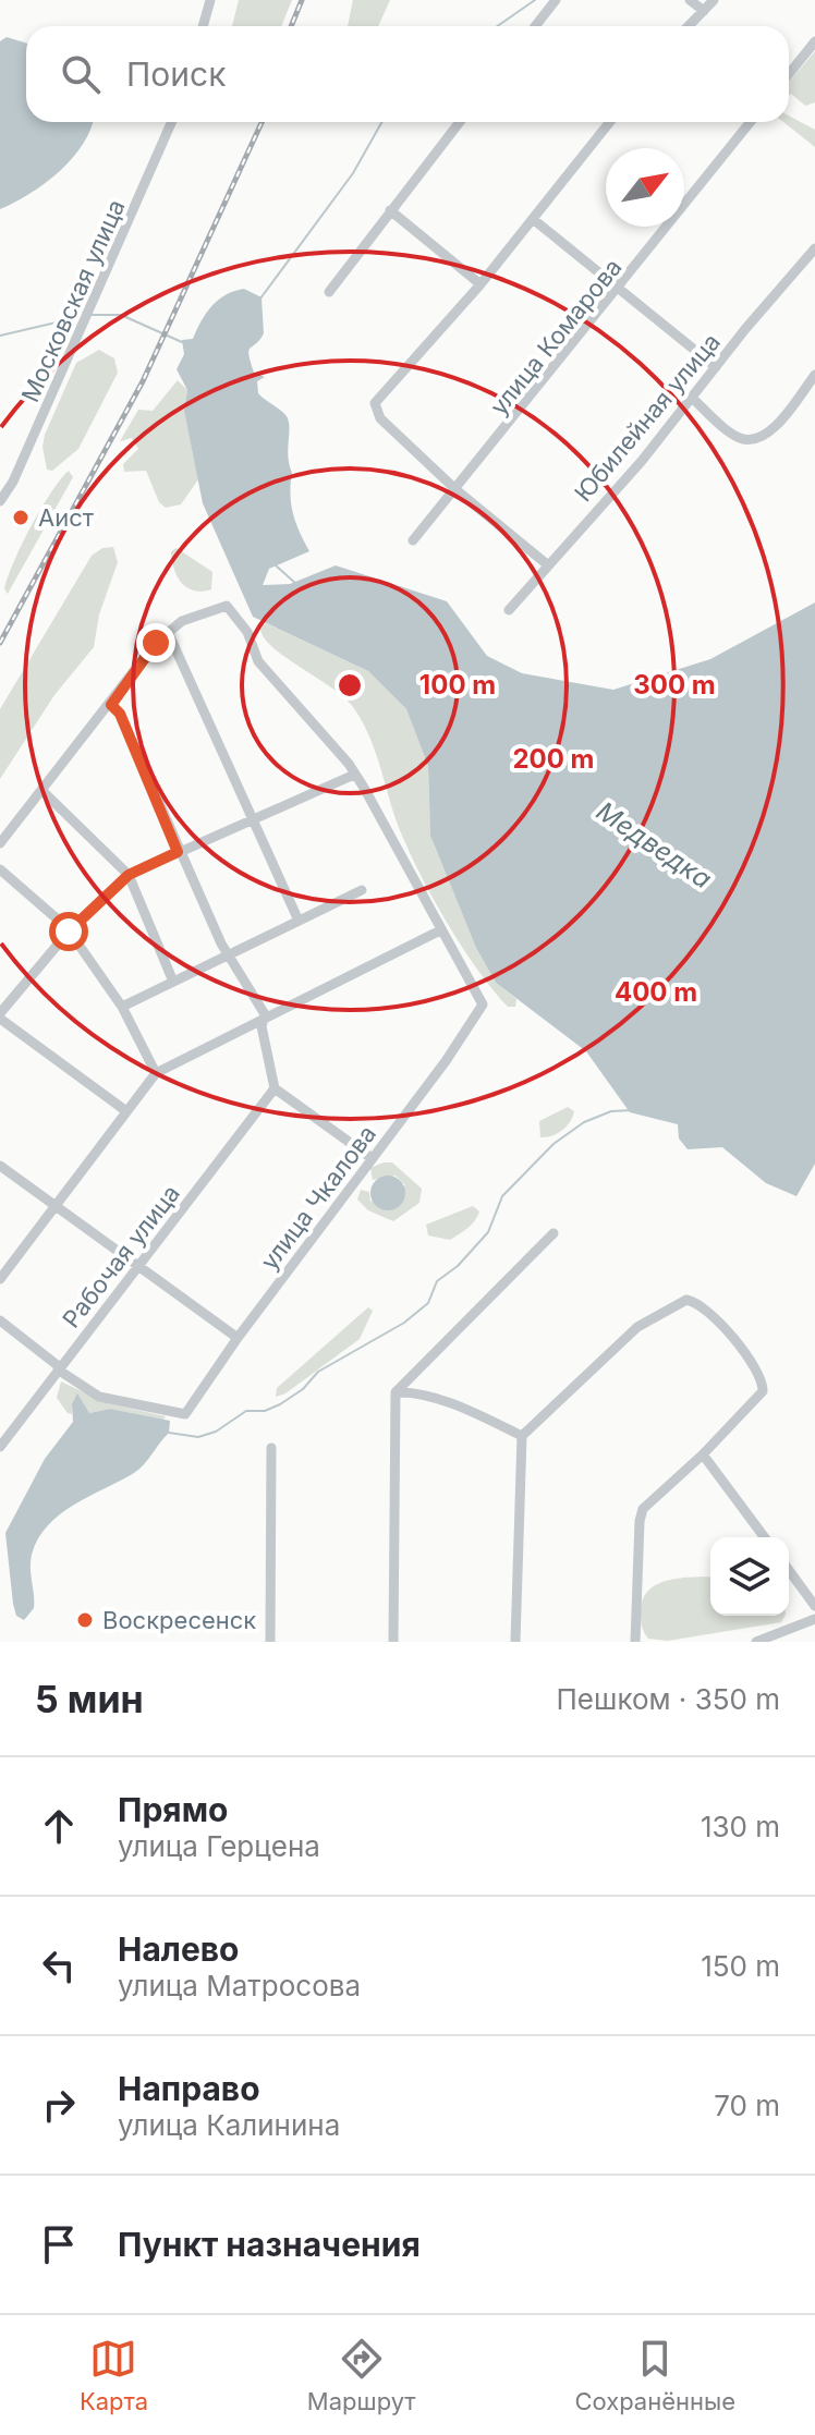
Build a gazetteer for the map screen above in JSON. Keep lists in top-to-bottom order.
{
  "streets": {
    "street": [
      "Московская улица",
      "улица Комарова",
      "Юбилейная улица",
      "улица Чкалова",
      "Рабочая улица"
    ]
  },
  "crossings": [
    ["улица Чкалова", "Рабочая улица"]
  ],
  "water": ["Медведка"],
  "places": ["Аист", "Воскресенск"],
  "north": "top right",
  "page": {
    "search": "Поиск",
    "heading": ["5 мин", "Пешком · 350 m"],
    "list": [
      ["Прямо", "улица Герцена", "130 m"],
      ["Налево", "улица Матросова", "150 m"],
      ["Направо", "улица Калинина", "70 m"],
      "Пункт назначения"
    ],
    "nav": ["Карта", "Маршрут", "Сохранённые"]
  },
  "rings": [
    "100 m",
    "300 m",
    "200 m",
    "400 m"
  ]
}
